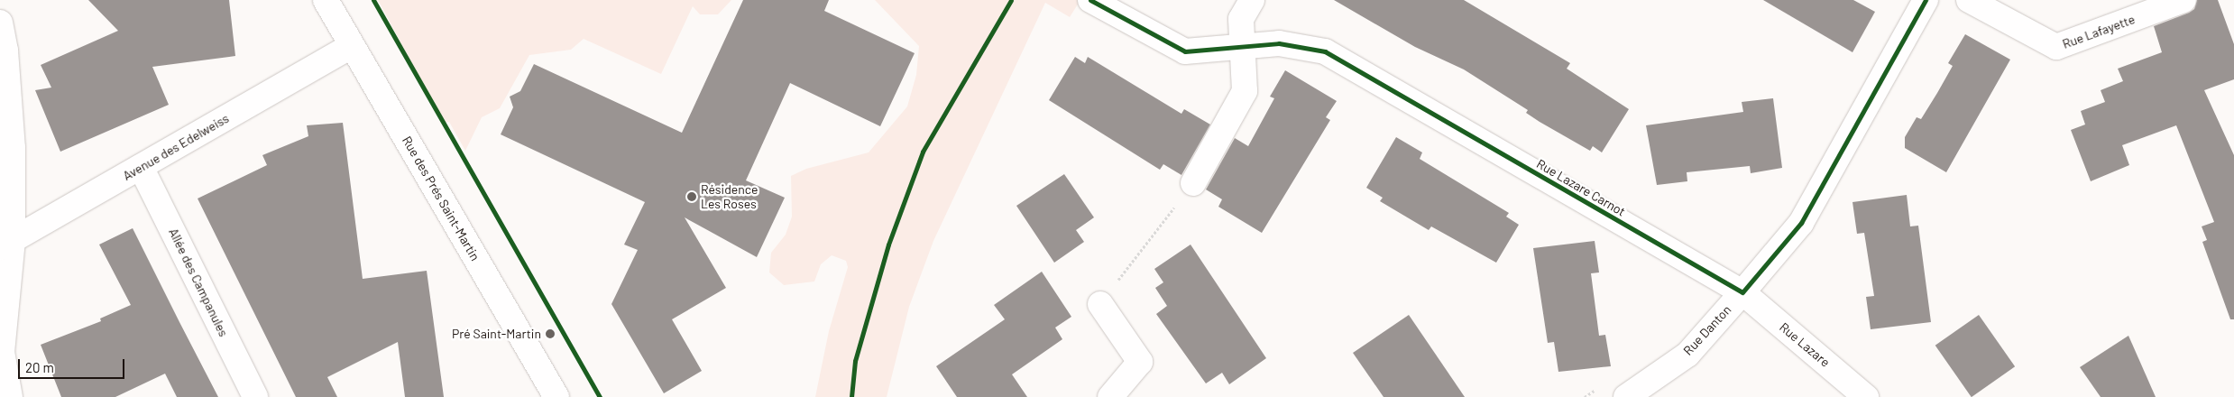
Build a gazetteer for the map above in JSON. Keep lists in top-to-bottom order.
{
  "streets": {
    "street": [
      "Rue Lafayette",
      "Avenue des Edelweiss",
      "Rue Lazare Carnot",
      "Rue des Prés Saint-Martin",
      "Allée des Campanules",
      "Rue Danton",
      "Rue Lazare"
    ]
  },
  "crossings": [
    ["Avenue des Edelweiss", "Rue des Prés Saint-Martin"],
    ["Avenue des Edelweiss", "Allée des Campanules"],
    ["Rue Lazare Carnot", "Rue Danton"],
    ["Rue Lazare Carnot", "Rue Lazare"],
    ["Rue Danton", "Rue Lazare"]
  ],
  "places": ["Résidence Les Roses", "Pré Saint-Martin"],
  "scale_bar": "20 m"
}
